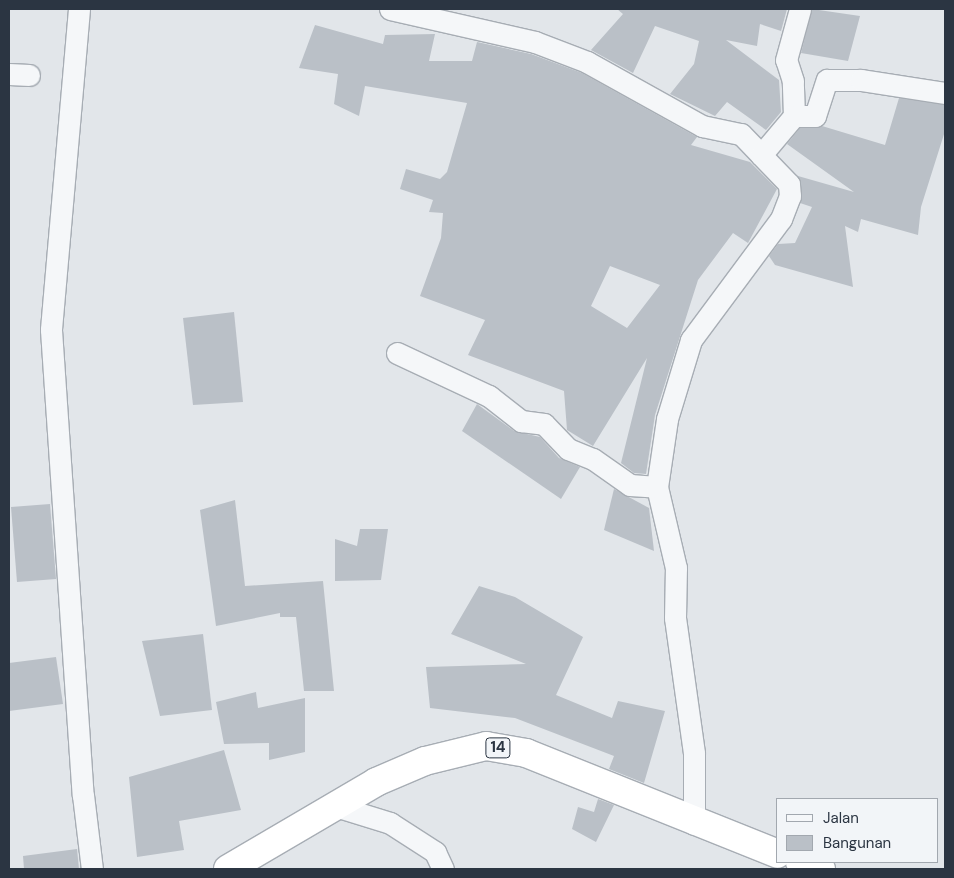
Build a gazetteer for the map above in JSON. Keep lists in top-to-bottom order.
{
  "streets": {
    "highway": ["14"]
  },
  "legend": ["Jalan", "Bangunan"]
}
